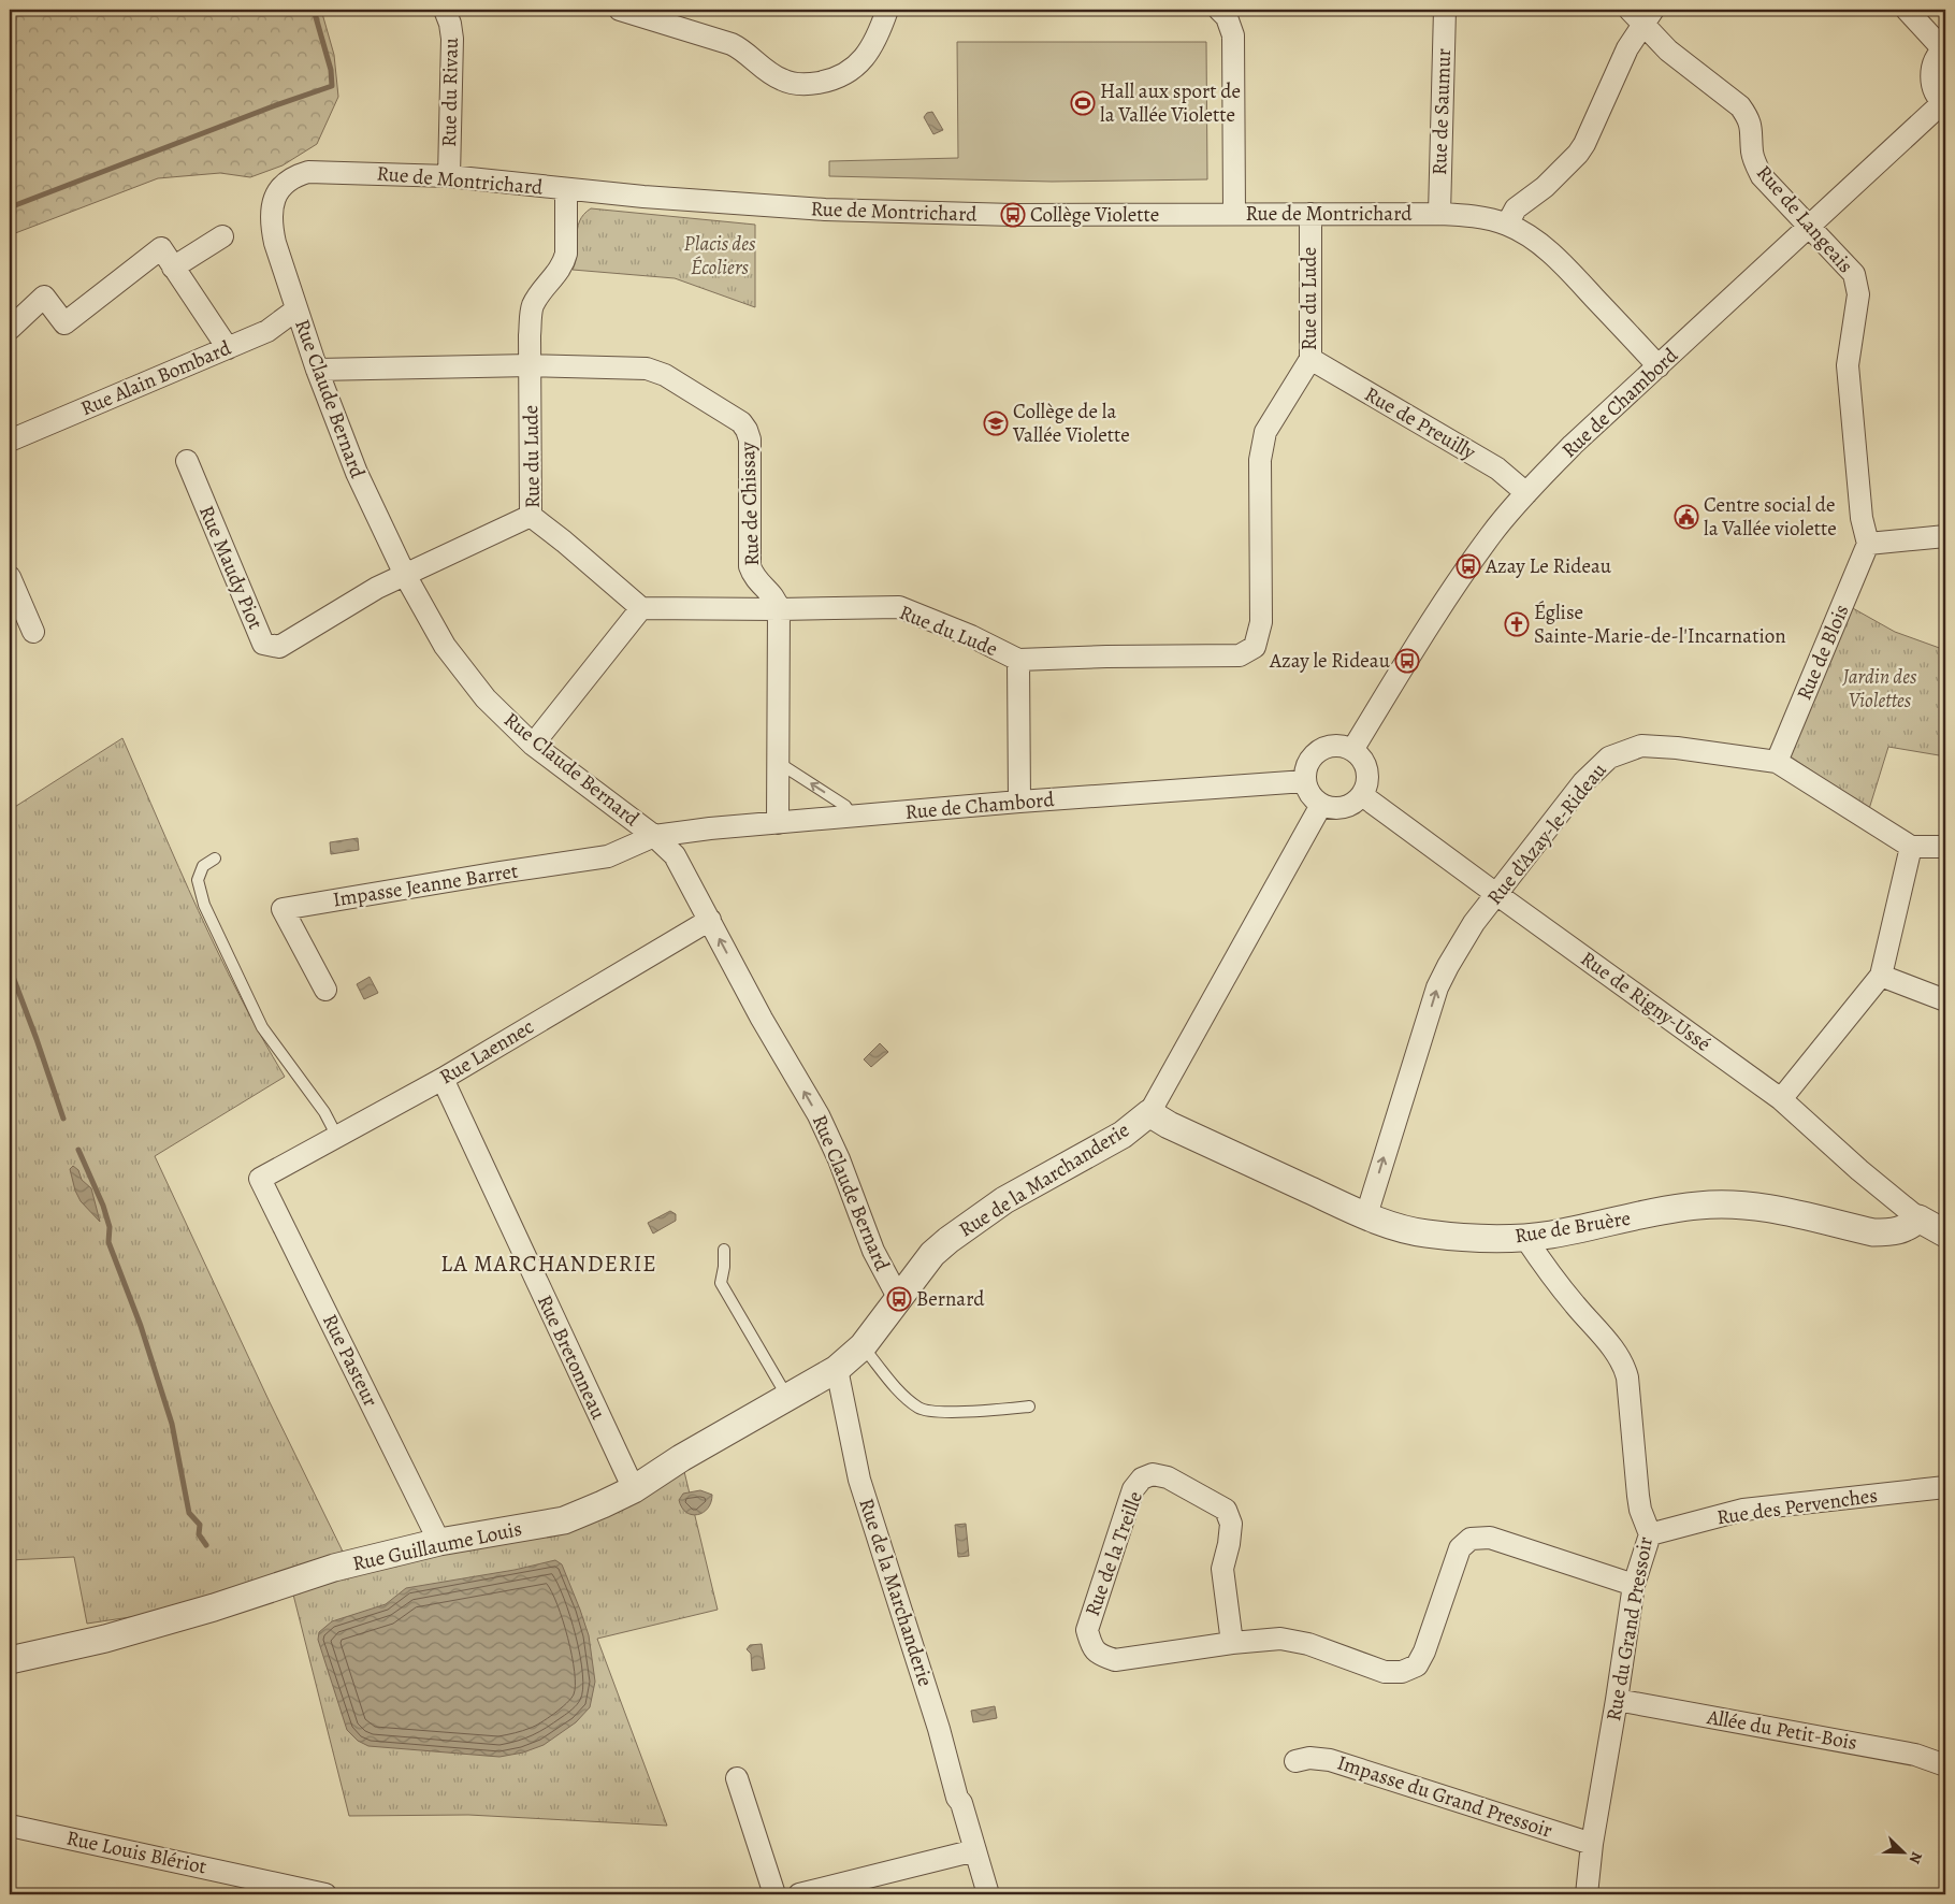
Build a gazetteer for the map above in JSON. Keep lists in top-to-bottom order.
{
  "streets": {
    "street": [
      "Rue du Rivau",
      "Rue de Saumur",
      "Rue de Montrichard",
      "Rue de Langeais",
      "Rue du Lude",
      "Rue Alain Bombard",
      "Rue Claude Bernard",
      "Rue de Chambord",
      "Rue de Preuilly",
      "Rue de Chissay",
      "Rue Maudy Piot",
      "Rue de Blois",
      "Rue d'Azay-le-Rideau",
      "Impasse Jeanne Barret",
      "Rue de Rigny-Ussé",
      "Rue Laennec",
      "Rue de la Marchanderie",
      "Rue de Bruère",
      "Rue Bretonneau",
      "Rue Pasteur",
      "Rue des Pervenches",
      "Rue Guillaume Louis",
      "Rue de la Treille",
      "Rue du Grand Pressoir",
      "Allée du Petit-Bois",
      "Impasse du Grand Pressoir",
      "Rue Louis Blériot"
    ]
  },
  "crossings": [
    ["Rue du Rivau", "Rue de Montrichard"],
    ["Rue de Saumur", "Rue de Montrichard"],
    ["Rue de Montrichard", "Rue du Lude"],
    ["Rue de Montrichard", "Rue Claude Bernard"],
    ["Rue de Montrichard", "Rue de Chambord"],
    ["Rue de Langeais", "Rue de Chambord"],
    ["Rue de Langeais", "Rue de Blois"],
    ["Rue du Lude", "Rue de Preuilly"],
    ["Rue du Lude", "Rue de Chissay"],
    ["Rue Alain Bombard", "Rue Claude Bernard"],
    ["Rue Claude Bernard", "Rue de Chambord"],
    ["Rue Claude Bernard", "Rue de Chissay"],
    ["Rue Claude Bernard", "Rue Maudy Piot"],
    ["Rue Claude Bernard", "Impasse Jeanne Barret"],
    ["Rue Claude Bernard", "Rue Laennec"],
    ["Rue Claude Bernard", "Rue de la Marchanderie"],
    ["Rue de Chambord", "Rue de Preuilly"],
    ["Rue de Chambord", "Impasse Jeanne Barret"],
    ["Rue de Chambord", "Rue de Rigny-Ussé"],
    ["Rue de Chambord", "Rue de la Marchanderie"],
    ["Rue de Blois", "Rue d'Azay-le-Rideau"],
    ["Rue d'Azay-le-Rideau", "Rue de Rigny-Ussé"],
    ["Rue d'Azay-le-Rideau", "Rue de Bruère"],
    ["Rue de Rigny-Ussé", "Rue de la Marchanderie"],
    ["Rue de Rigny-Ussé", "Rue de Bruère"],
    ["Rue Laennec", "Rue Bretonneau"],
    ["Rue Laennec", "Rue Pasteur"],
    ["Rue de la Marchanderie", "Rue de Bruère"],
    ["Rue de la Marchanderie", "Rue Guillaume Louis"],
    ["Rue de Bruère", "Rue du Grand Pressoir"],
    ["Rue Bretonneau", "Rue Guillaume Louis"],
    ["Rue Pasteur", "Rue Guillaume Louis"],
    ["Rue des Pervenches", "Rue du Grand Pressoir"],
    ["Rue de la Treille", "Rue du Grand Pressoir"],
    ["Rue du Grand Pressoir", "Allée du Petit-Bois"],
    ["Rue du Grand Pressoir", "Impasse du Grand Pressoir"]
  ],
  "one_way": ["Rue d'Azay-le-Rideau"],
  "districts": ["LA MARCHANDERIE"],
  "parks": ["Placis des Écoliers", "Jardin des Violettes"],
  "places": {
    "sports": ["Hall aux sport de la Vallée Violette"],
    "bus stop": [
      "Collège Violette",
      "Azay Le Rideau",
      "Azay le Rideau",
      "Bernard"
    ],
    "school or university": ["Collège de la Vallée Violette"],
    "public building": ["Centre social de la Vallée violette"],
    "church": ["Église Sainte-Marie-de-l'Incarnation"]
  },
  "north": "bottom right"
}
